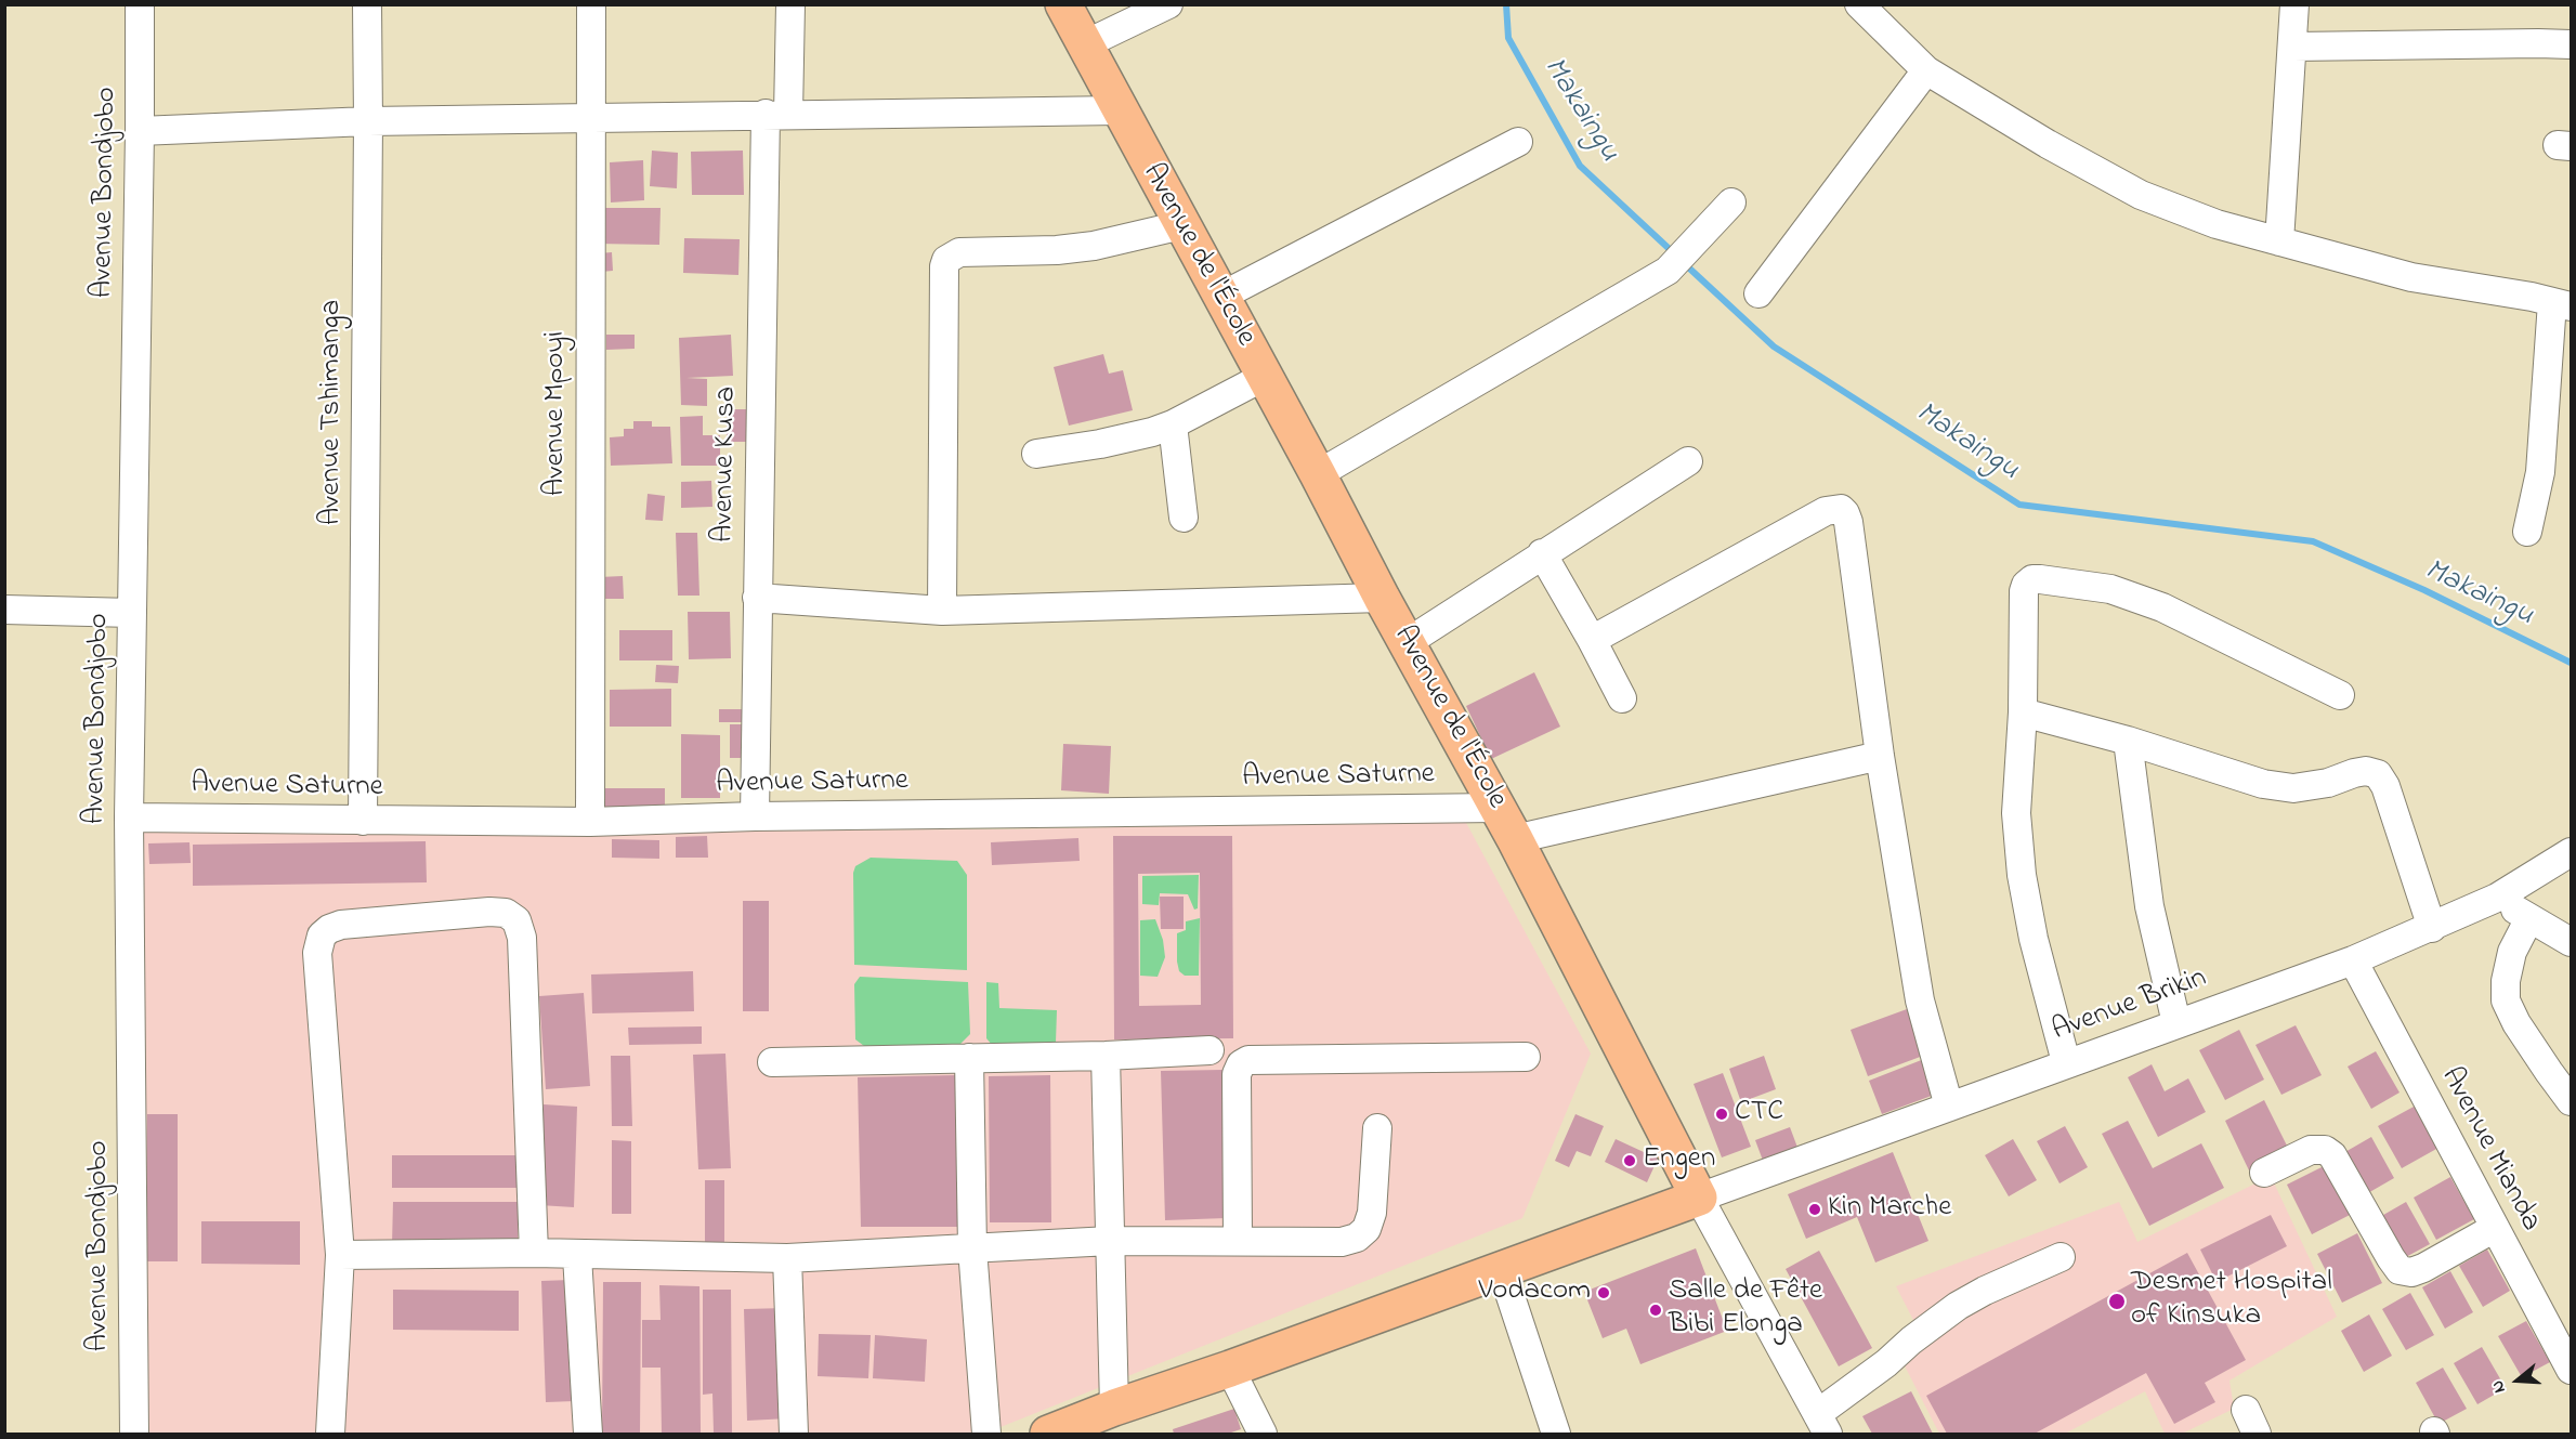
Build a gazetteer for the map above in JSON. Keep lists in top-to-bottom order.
{
  "streets": {
    "main road": ["Avenue de l'École"],
    "street": [
      "Avenue Bondjobo",
      "Avenue Tshimanga",
      "Avenue Mpoyi",
      "Avenue Kusa",
      "Avenue Saturne",
      "Avenue Brikin",
      "Avenue Mianda"
    ]
  },
  "crossings": [
    ["Avenue Bondjobo", "Avenue Saturne"],
    ["Avenue de l'École", "Avenue Saturne"],
    ["Avenue de l'École", "Avenue Brikin"],
    ["Avenue Tshimanga", "Avenue Saturne"],
    ["Avenue Mpoyi", "Avenue Saturne"],
    ["Avenue Kusa", "Avenue Saturne"],
    ["Avenue Brikin", "Avenue Mianda"]
  ],
  "water": ["Makaingu"],
  "places": [
    "CTC",
    "Engen",
    "Kin Marche",
    "Vodacom",
    "Desmet Hospital of Kinsuka",
    "Salle de Fête Bibi Elonga"
  ],
  "north": "left"
}
